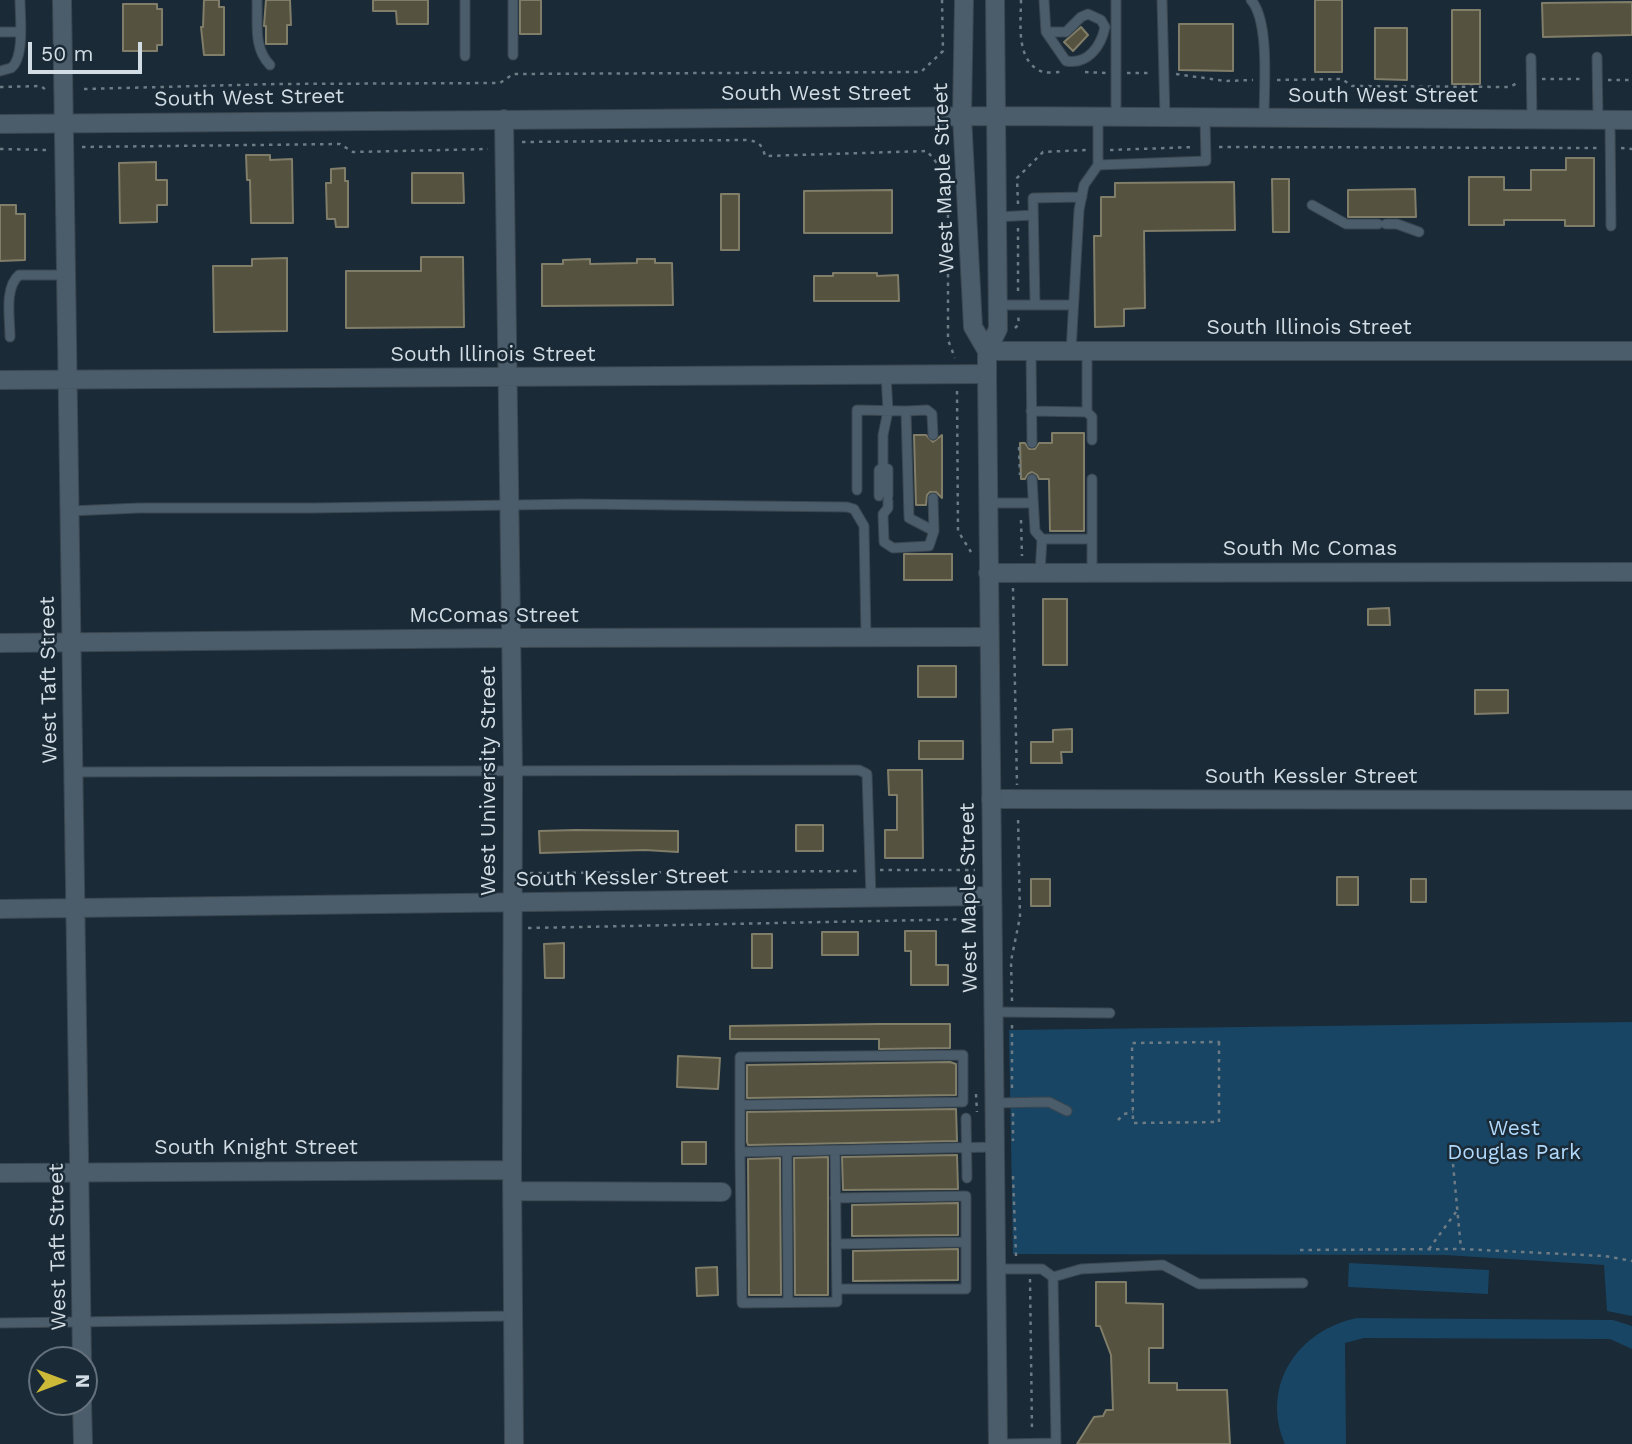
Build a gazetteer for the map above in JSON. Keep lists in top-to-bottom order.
{
  "streets": {
    "street": [
      "South West Street",
      "West Maple Street",
      "South Illinois Street",
      "South Mc Comas",
      "McComas Street",
      "West Taft Street",
      "South Kessler Street",
      "West University Street",
      "South Knight Street"
    ]
  },
  "crossings": [
    ["South West Street", "West Maple Street"],
    ["South West Street", "West Taft Street"],
    ["South West Street", "West University Street"],
    ["West Maple Street", "South Illinois Street"],
    ["West Maple Street", "South Mc Comas"],
    ["West Maple Street", "McComas Street"],
    ["West Maple Street", "South Kessler Street"],
    ["South Illinois Street", "West Taft Street"],
    ["South Illinois Street", "West University Street"],
    ["McComas Street", "West Taft Street"],
    ["McComas Street", "West University Street"],
    ["West Taft Street", "South Kessler Street"],
    ["West Taft Street", "South Knight Street"],
    ["South Kessler Street", "West University Street"],
    ["West University Street", "South Knight Street"]
  ],
  "parks": ["West Douglas Park"],
  "scale_bar": "50 m",
  "north": "right"
}
